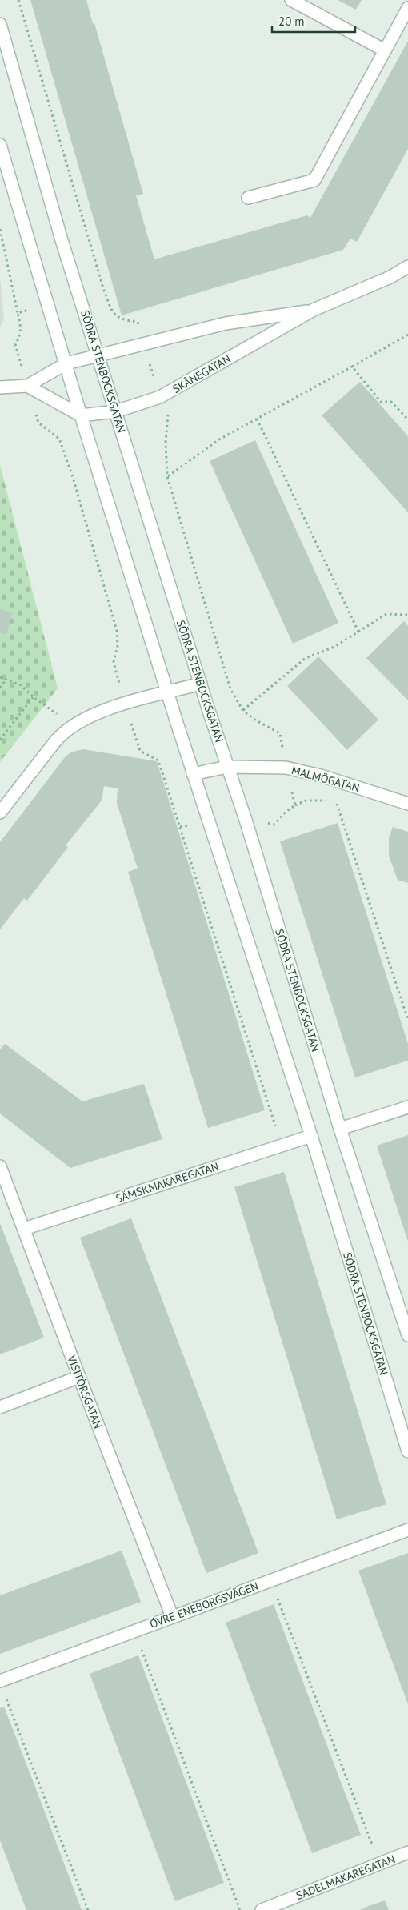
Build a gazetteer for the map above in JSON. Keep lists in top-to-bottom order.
{
  "streets": {
    "street": [
      "SÖDRA STENBOCKSGATAN",
      "SKÅNEGATAN",
      "MALMÖGATAN",
      "SÄMSKMAKAREGATAN",
      "VISITÖRSGATAN",
      "ÖVRE ENEBORGSVÄGEN",
      "SADELMAKAREGATAN"
    ]
  },
  "crossings": [
    ["SÖDRA STENBOCKSGATAN", "SKÅNEGATAN"],
    ["SÖDRA STENBOCKSGATAN", "MALMÖGATAN"],
    ["SÖDRA STENBOCKSGATAN", "SÄMSKMAKAREGATAN"],
    ["SÄMSKMAKAREGATAN", "VISITÖRSGATAN"],
    ["VISITÖRSGATAN", "ÖVRE ENEBORGSVÄGEN"]
  ],
  "scale_bar": "20 m"
}
